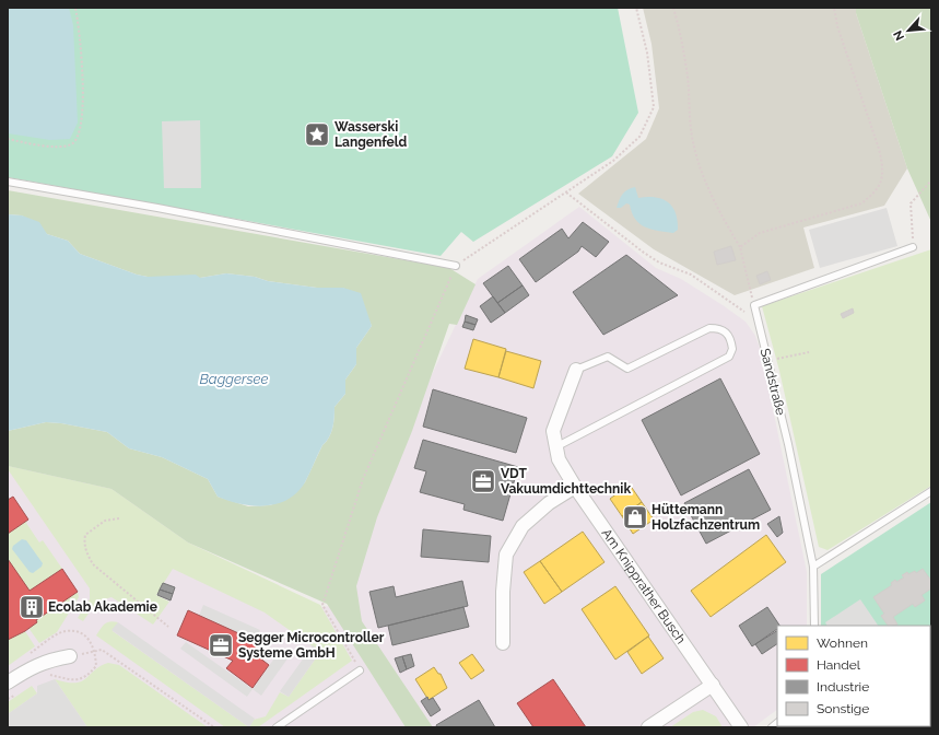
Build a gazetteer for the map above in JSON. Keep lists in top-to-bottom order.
{
  "streets": {
    "street": ["Am Knipprather Busch"],
    "lane": ["Sandstraße"]
  },
  "water": ["Baggersee"],
  "places": {
    "place": ["Wasserski Langenfeld"],
    "office": ["VDT Vakuumdichttechnik", "Segger Microcontroller Systeme GmbH"],
    "shop": ["Hüttemann Holzfachzentrum"],
    "building": ["Ecolab Akademie"]
  },
  "legend": [
    "Wohnen",
    "Handel",
    "Industrie",
    "Sonstige"
  ],
  "north": "bottom left"
}
